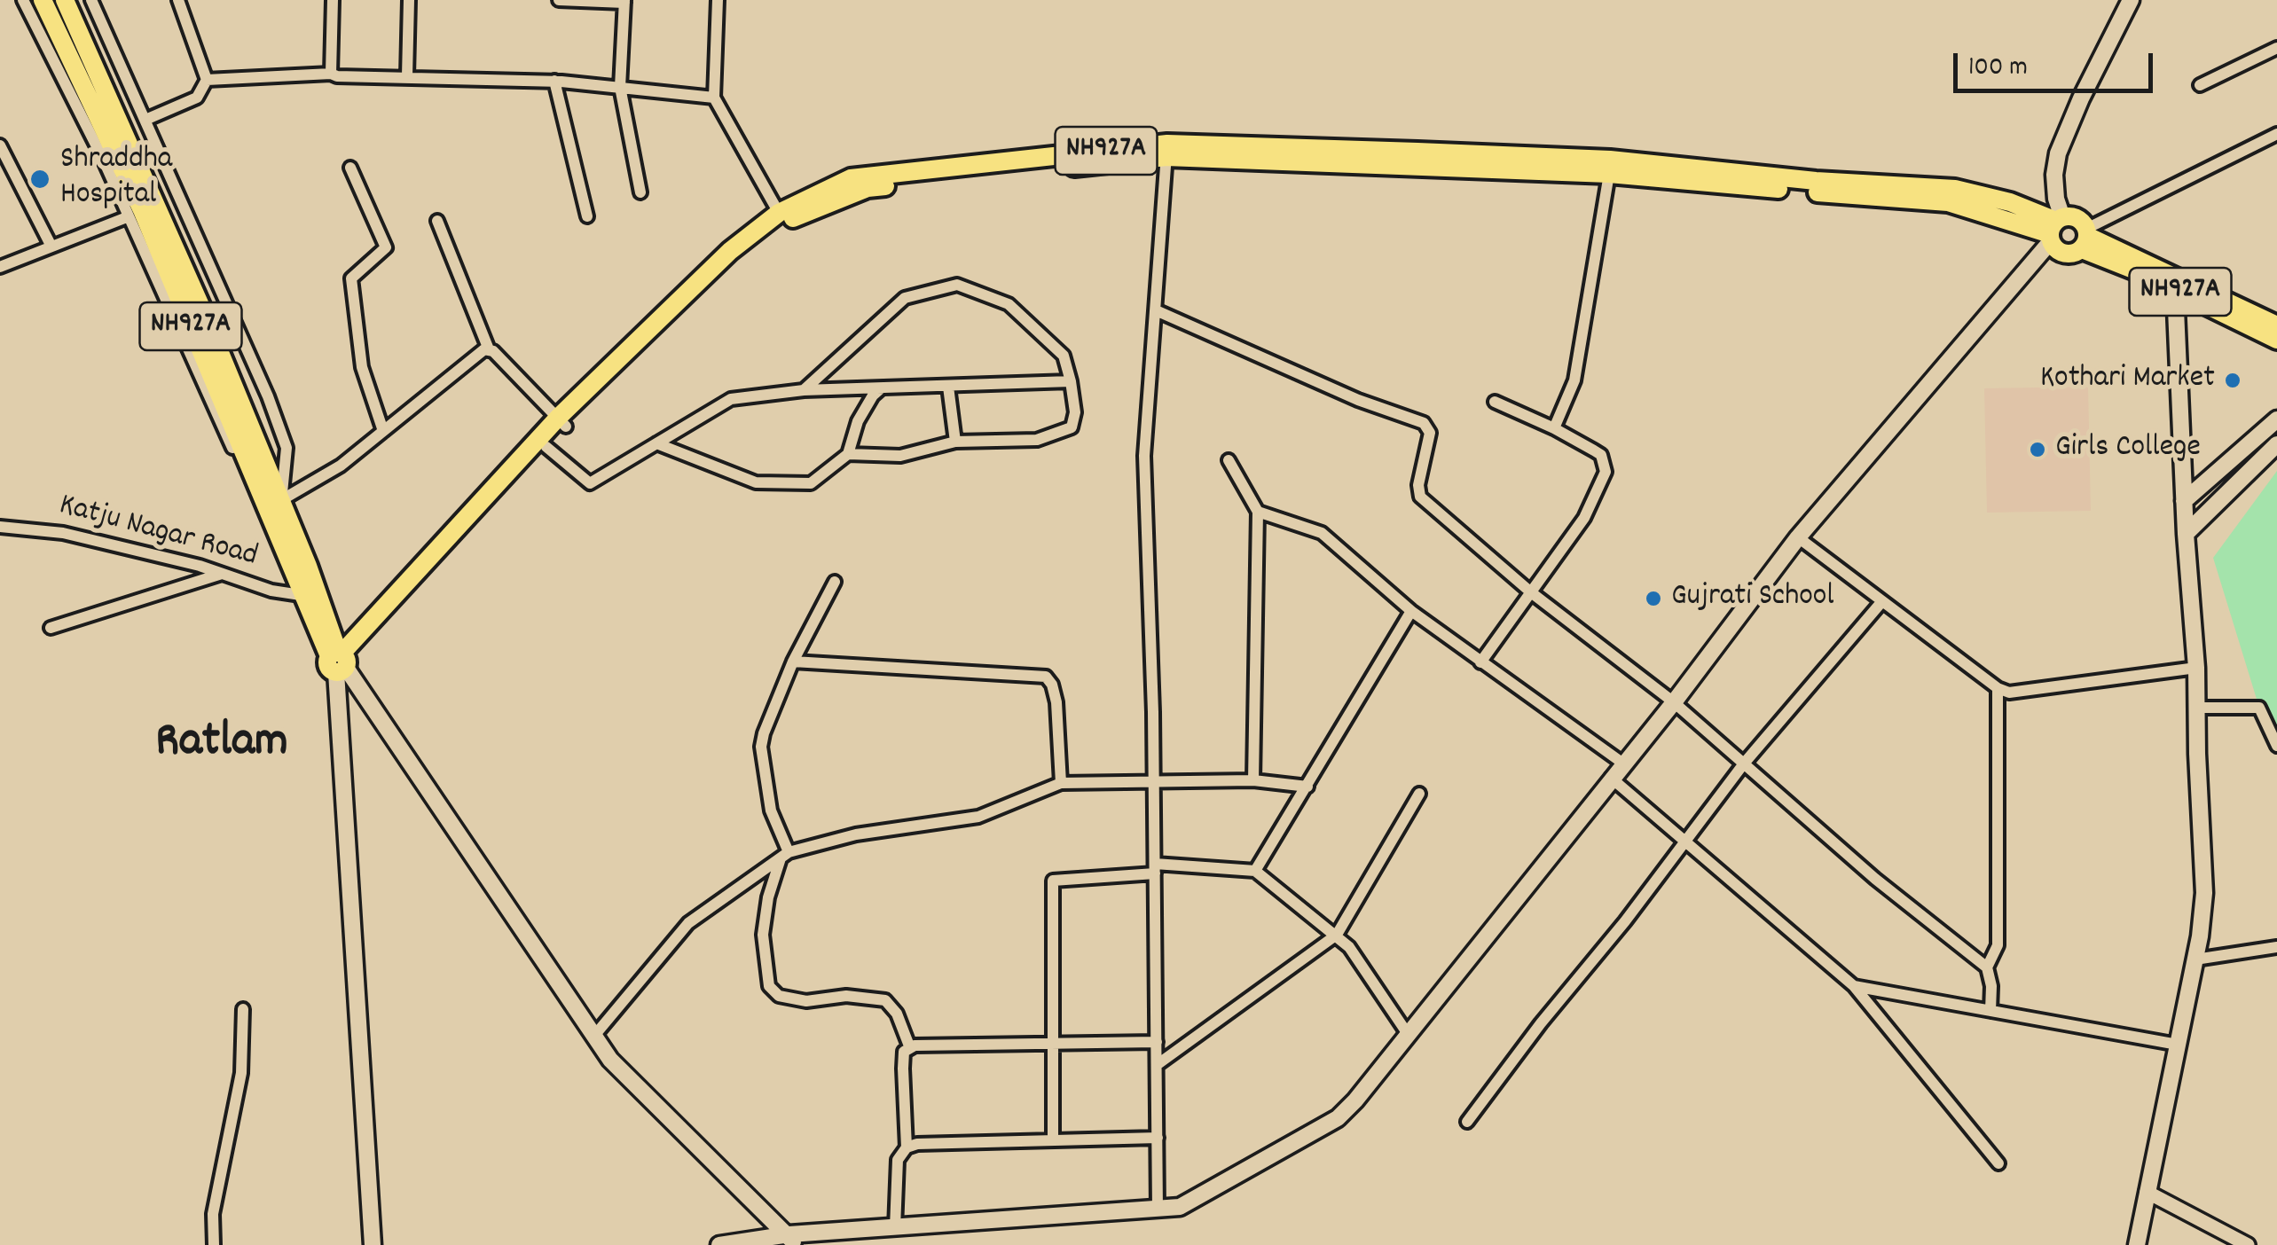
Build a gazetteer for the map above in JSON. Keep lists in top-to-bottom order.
{
  "streets": {
    "highway": ["NH927A"],
    "street": ["Katju Nagar Road"]
  },
  "crossings": [
    ["NH927A", "Katju Nagar Road"]
  ],
  "districts": ["Ratlam"],
  "places": [
    "Shraddha Hospital",
    "Kothari Market",
    "Girls College",
    "Gujrati School"
  ],
  "scale_bar": "100 m"
}
